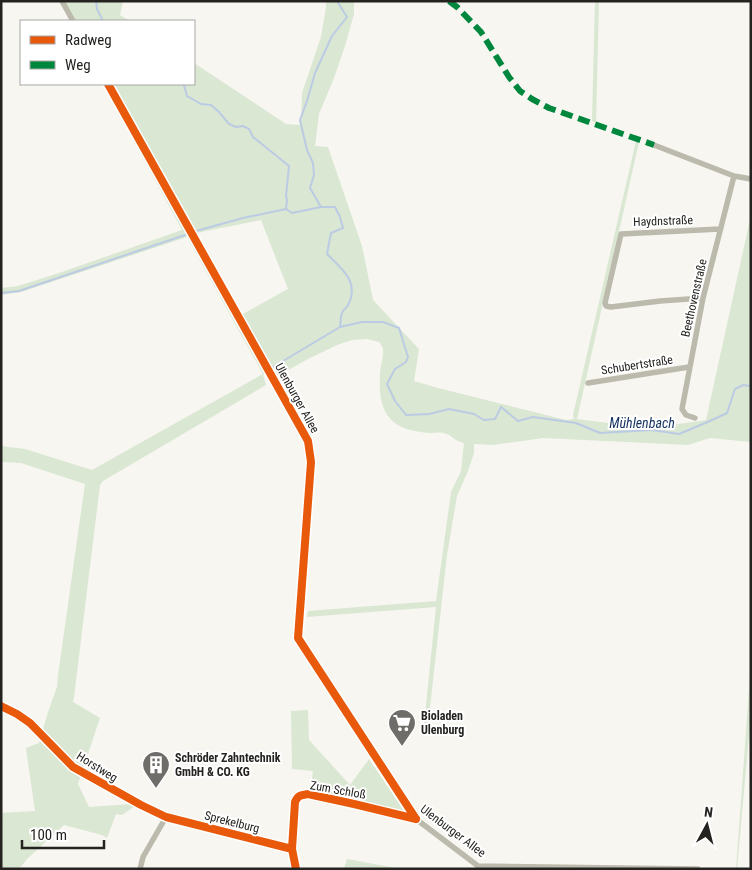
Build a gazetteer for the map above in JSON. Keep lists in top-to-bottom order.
{
  "streets": {
    "street": [
      "Haydnstraße",
      "Beethovenstraße",
      "Schubertstraße",
      "Ulenburger Allee",
      "Horstweg",
      "Zum Schloß",
      "Sprekelburg"
    ]
  },
  "crossings": [
    ["Haydnstraße", "Beethovenstraße"],
    ["Beethovenstraße", "Schubertstraße"],
    ["Ulenburger Allee", "Zum Schloß"],
    ["Horstweg", "Sprekelburg"],
    ["Zum Schloß", "Sprekelburg"]
  ],
  "water": ["Mühlenbach"],
  "places": {
    "supermarket": ["Bioladen Ulenburg"],
    "building": ["Schröder Zahntechnik GmbH & CO. KG"]
  },
  "legend": ["Radweg", "Weg"],
  "scale_bar": "100 m",
  "north": "top"
}
